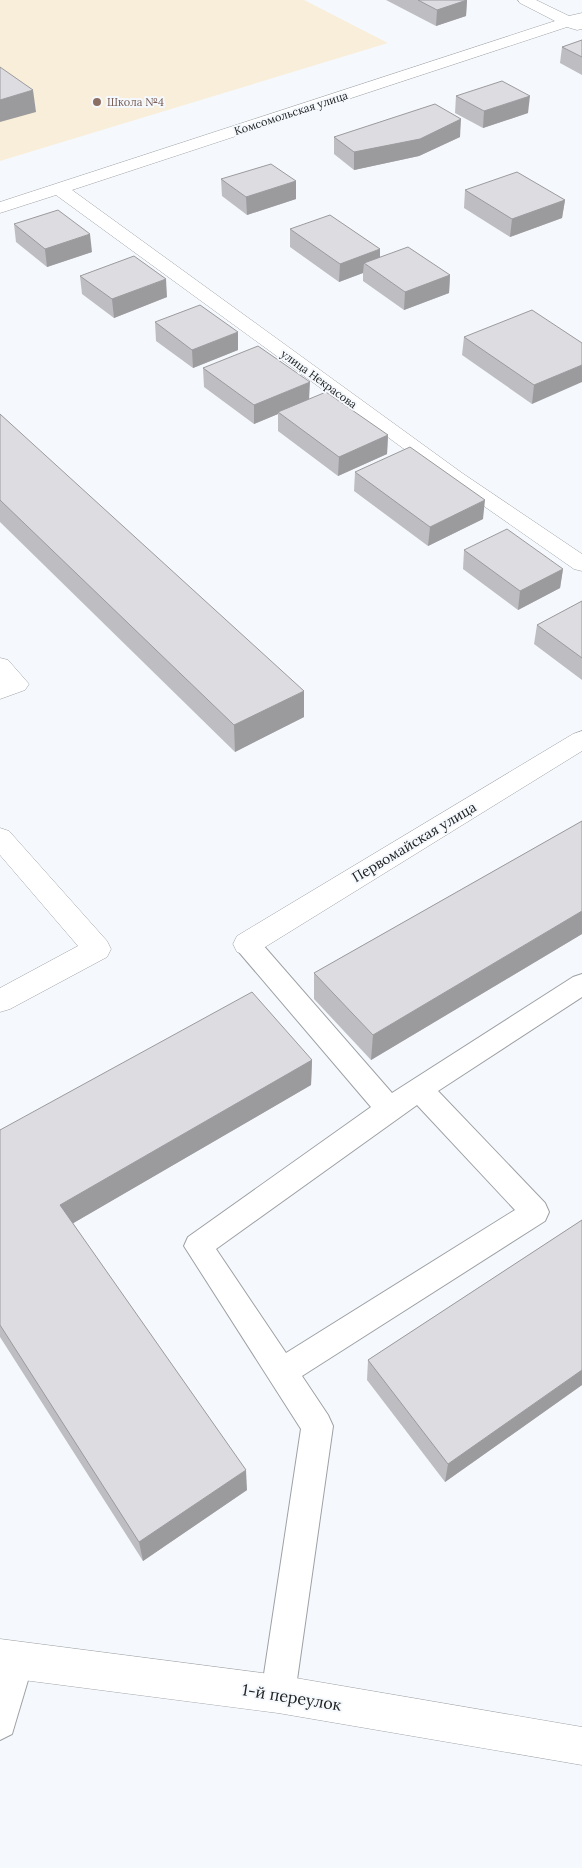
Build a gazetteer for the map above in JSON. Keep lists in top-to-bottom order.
{
  "streets": {
    "street": [
      "Комсомольская улица",
      "улица Некрасова",
      "Первомайская улица",
      "1-й переулок"
    ]
  },
  "crossings": [
    ["Комсомольская улица", "улица Некрасова"]
  ],
  "places": ["Школа №4"]
}
